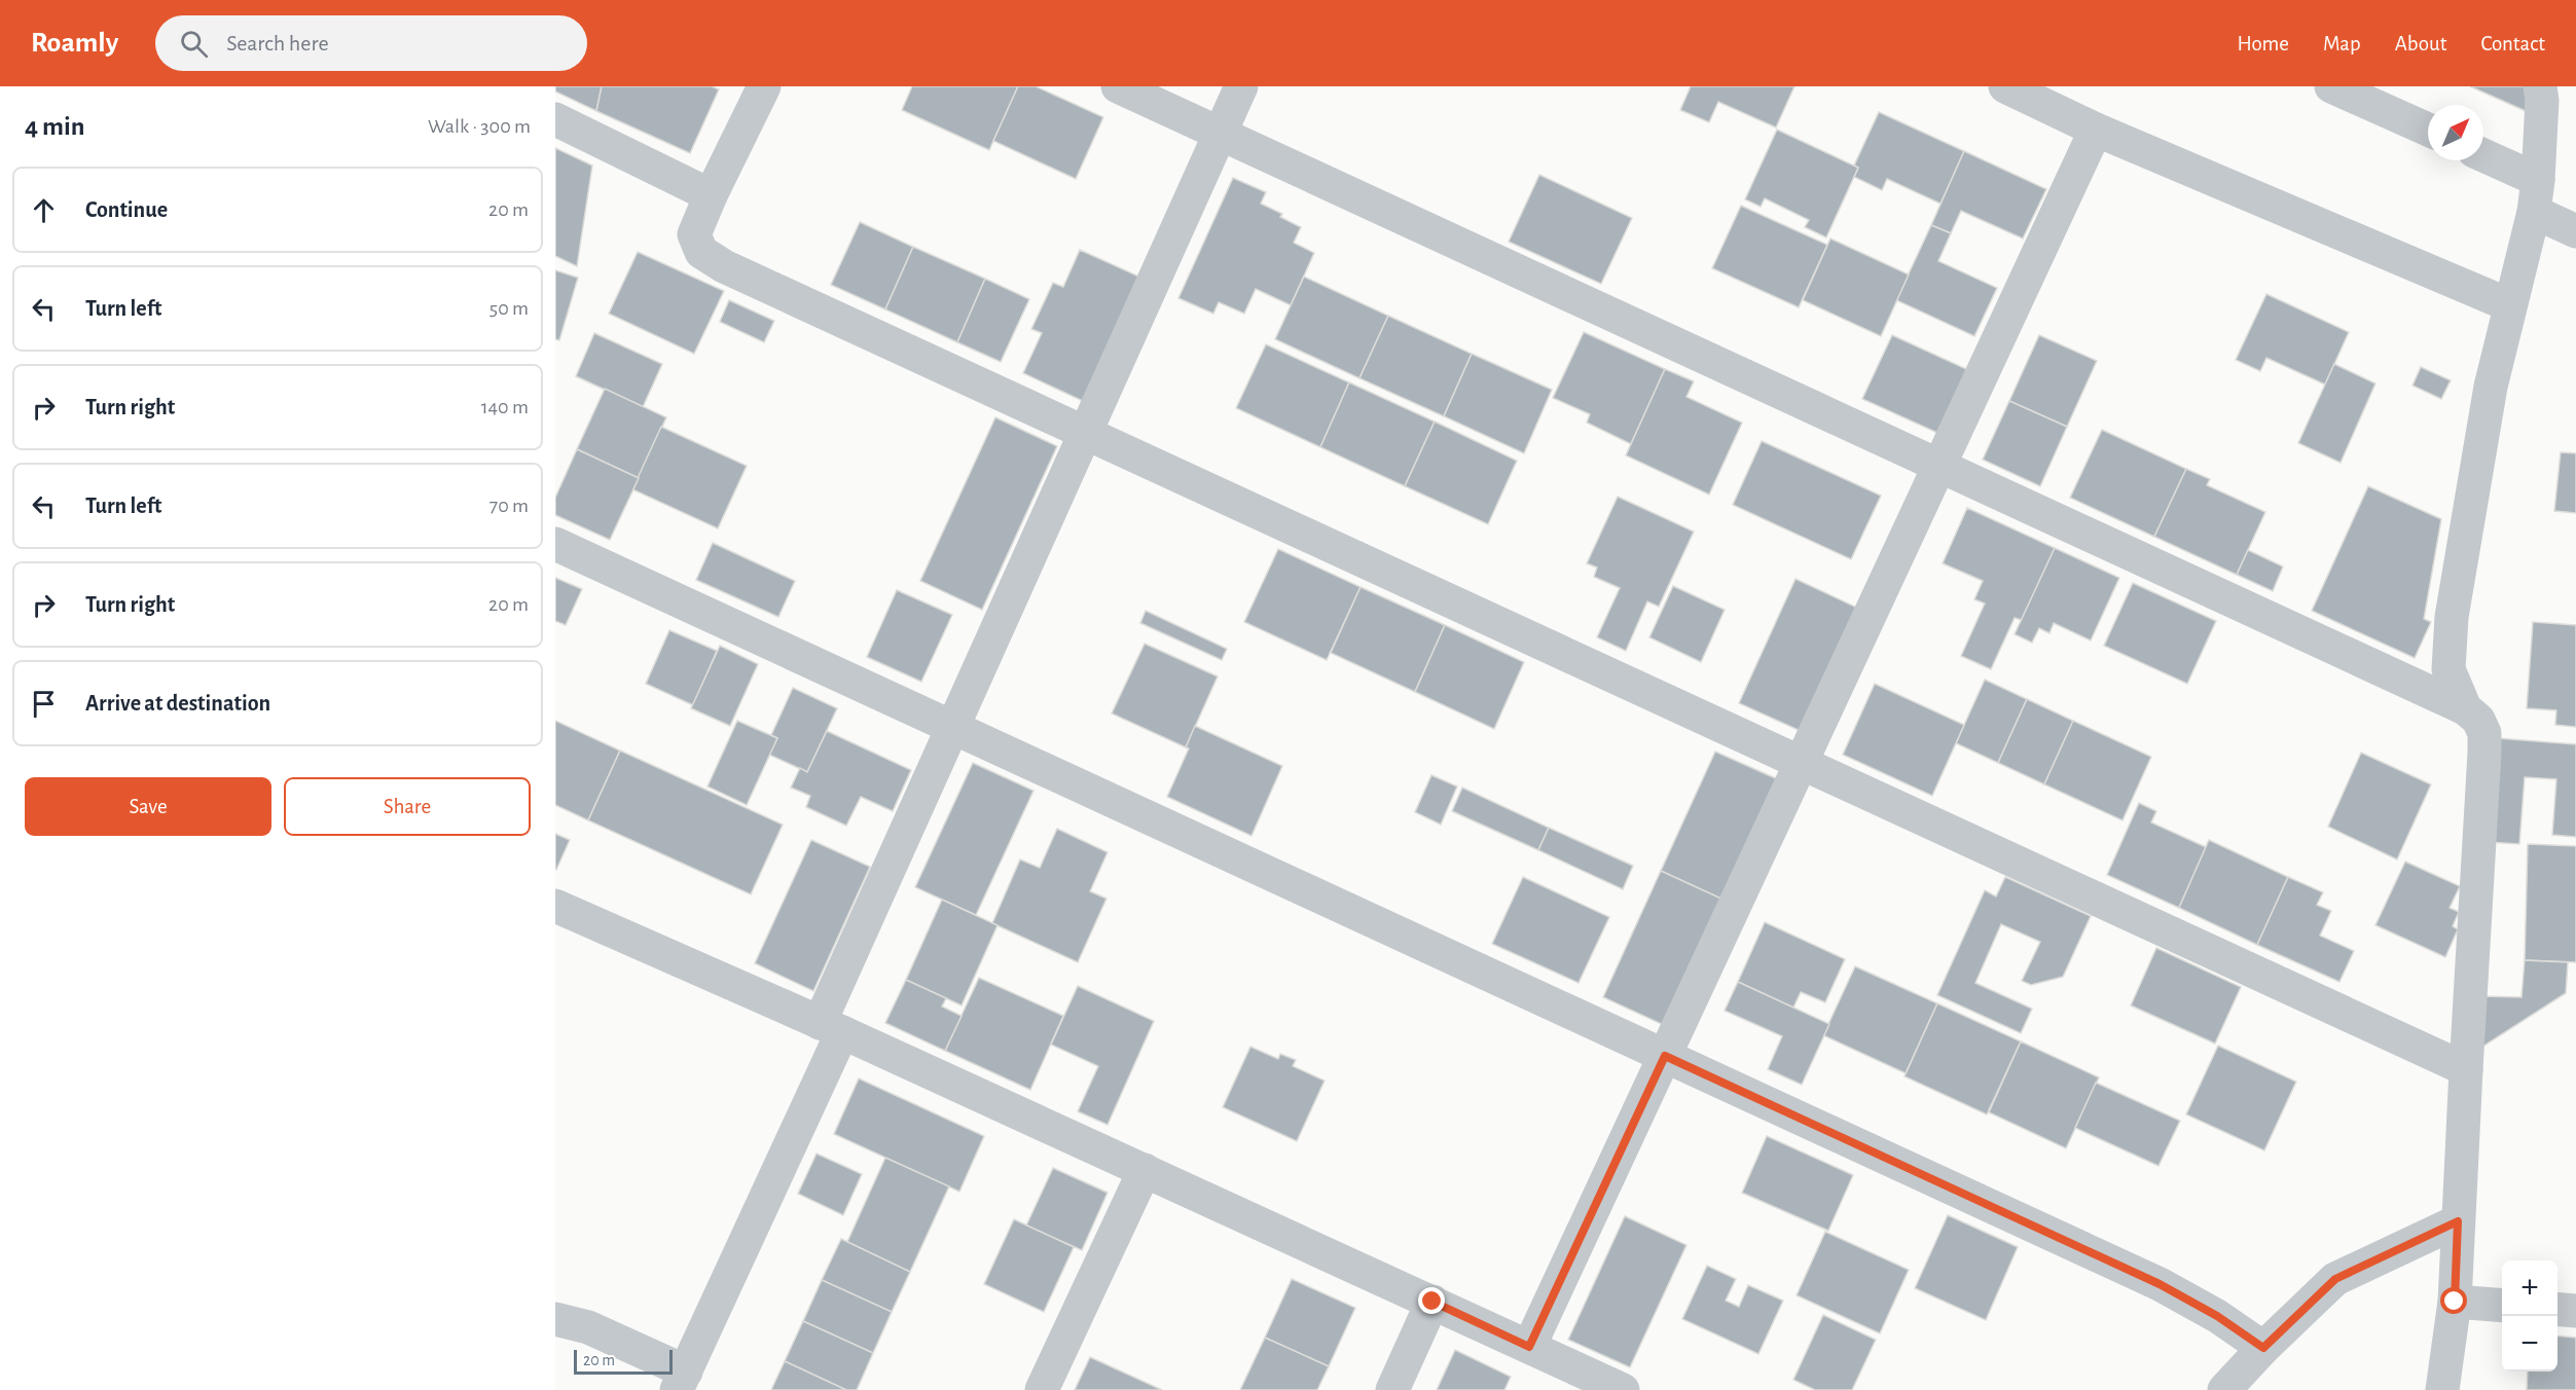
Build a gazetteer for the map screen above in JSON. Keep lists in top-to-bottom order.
{
  "scale_bar": "20 m",
  "north": "top right",
  "page": {
    "header": "Roamly",
    "search": "Search here",
    "nav": [
      "Home",
      "Map",
      "About",
      "Contact"
    ],
    "heading": ["4 min", "Walk · 300 m"],
    "list": [
      ["Continue", "20 m"],
      ["Turn left", "50 m"],
      ["Turn right", "140 m"],
      ["Turn left", "70 m"],
      ["Turn right", "20 m"],
      "Arrive at destination"
    ],
    "buttons": ["Save", "Share"],
    "map_buttons": ["+", "−"],
    "scale": "20 m"
  }
}
